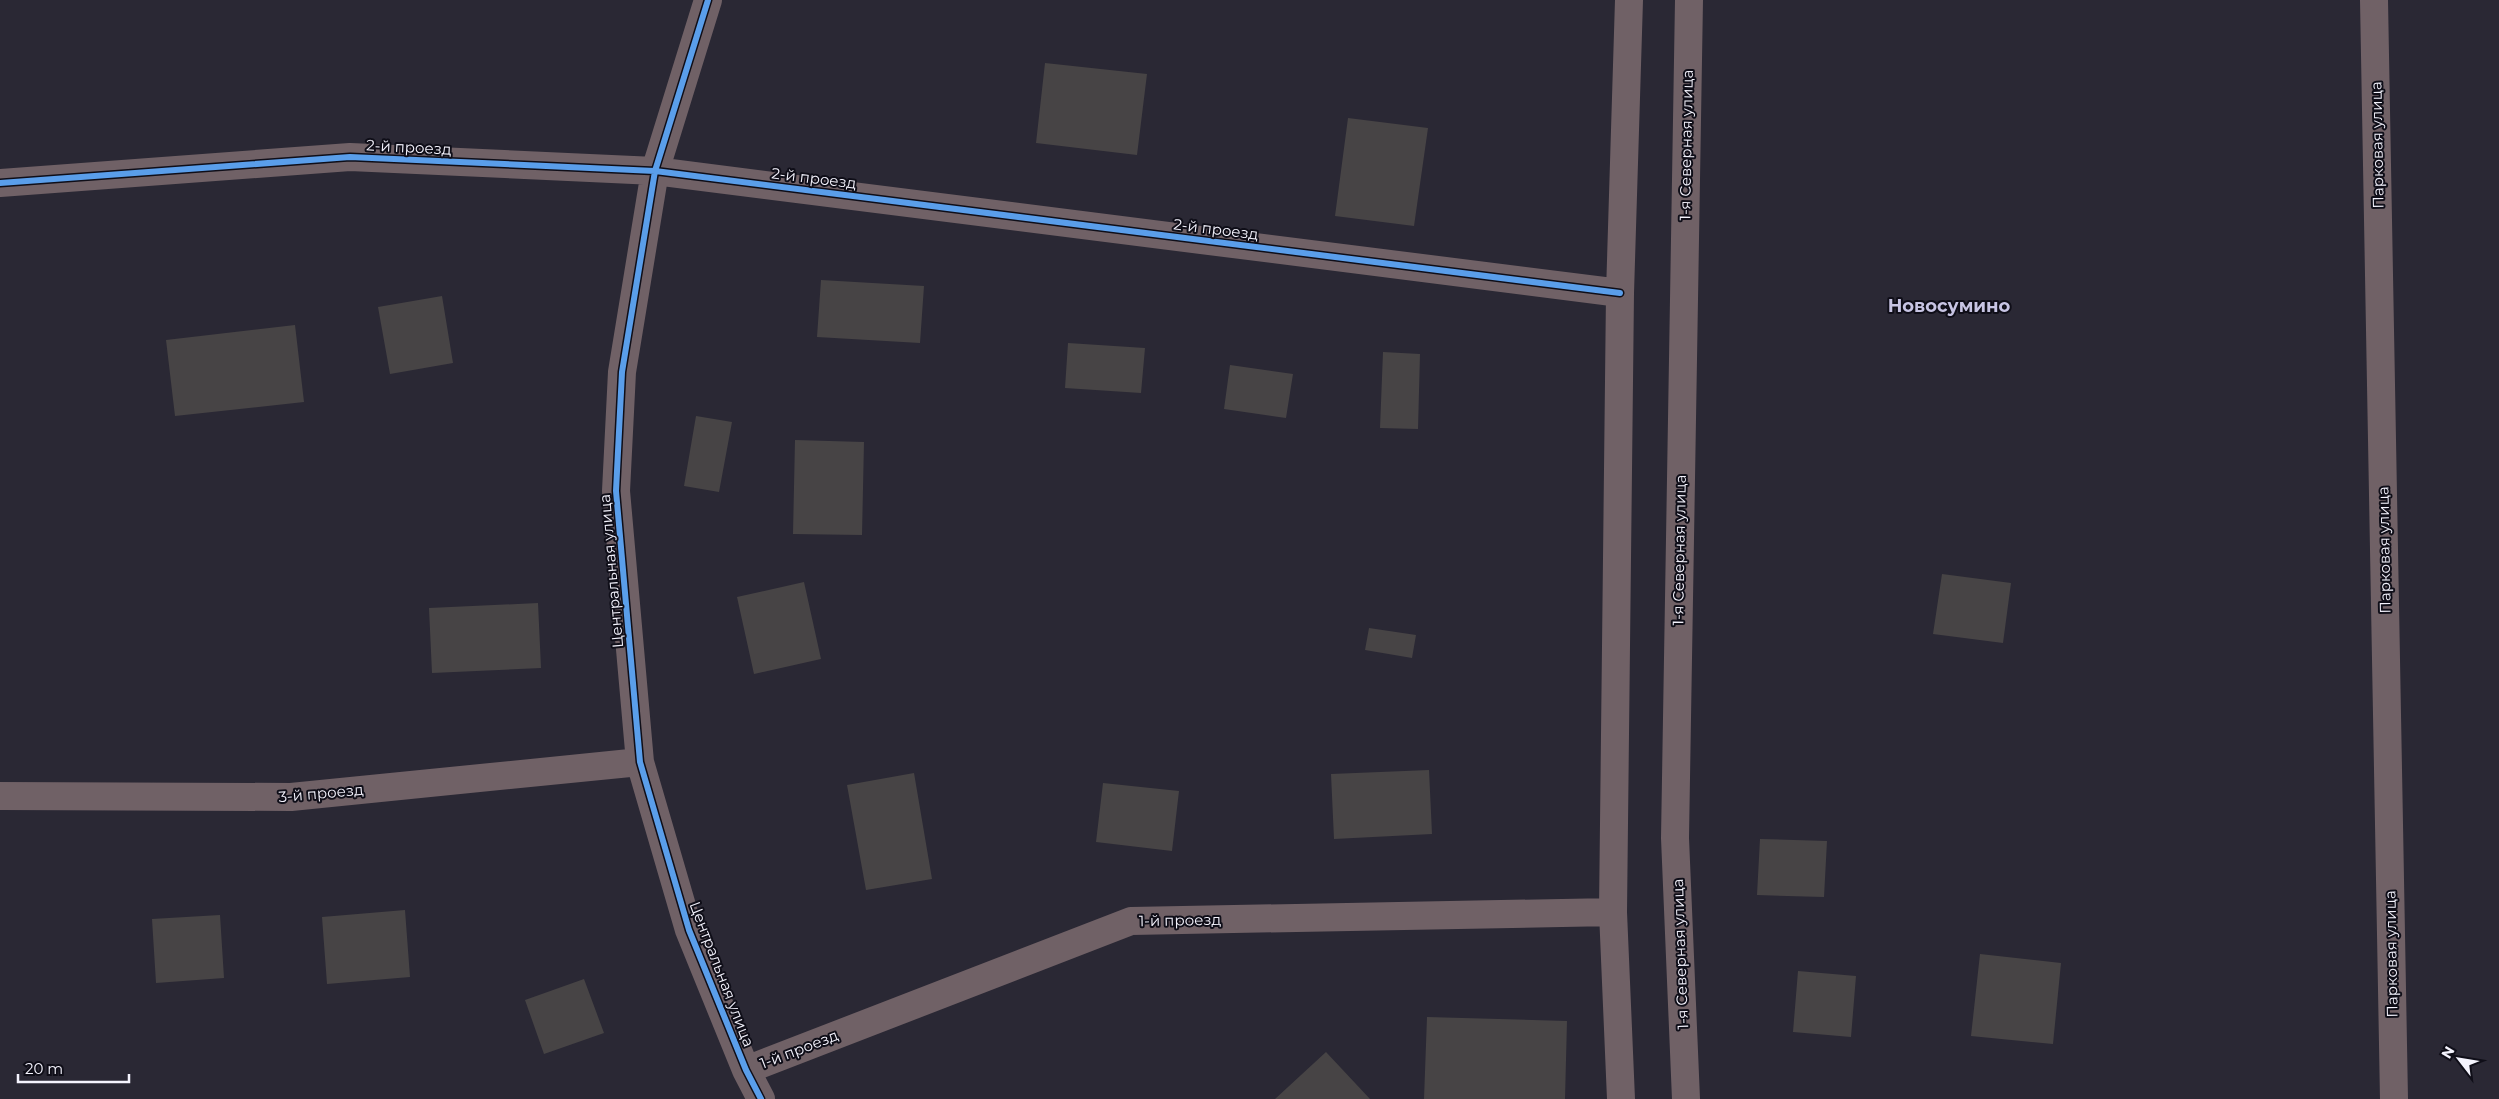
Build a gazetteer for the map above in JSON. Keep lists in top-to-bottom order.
{
  "streets": {
    "street": [
      "1-я Северная улица",
      "Парковая улица",
      "2-й проезд",
      "Центральная улица",
      "3-й проезд",
      "1-й проезд"
    ]
  },
  "crossings": [
    ["2-й проезд", "Центральная улица"],
    ["Центральная улица", "3-й проезд"],
    ["Центральная улица", "1-й проезд"]
  ],
  "districts": ["Новосумино"],
  "scale_bar": "20 m",
  "north": "top left"
}
